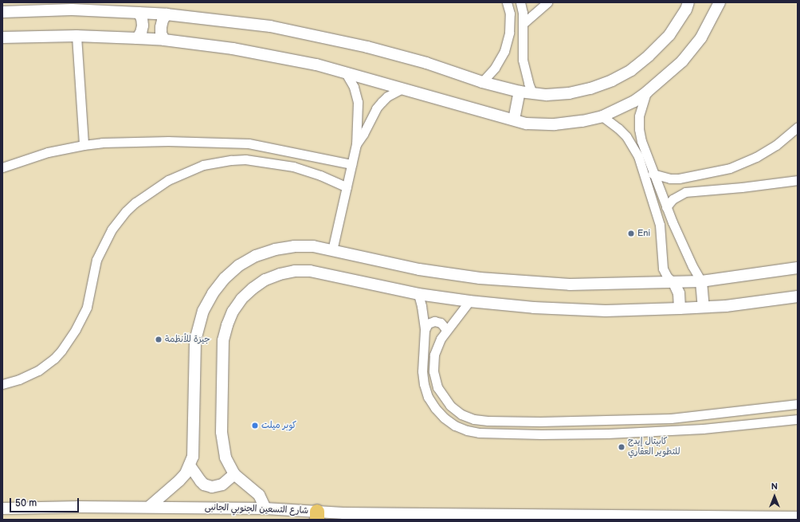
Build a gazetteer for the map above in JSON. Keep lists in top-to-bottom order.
{
  "streets": {
    "street": ["شارع التسعين الجنوبي الجانبى"]
  },
  "places": [
    "Eni",
    "جيزة للأنظمة",
    "كوبر ميلت",
    "كابيتال إيدج للتطوير العقاري"
  ],
  "scale_bar": "50 m",
  "north": "top"
}
